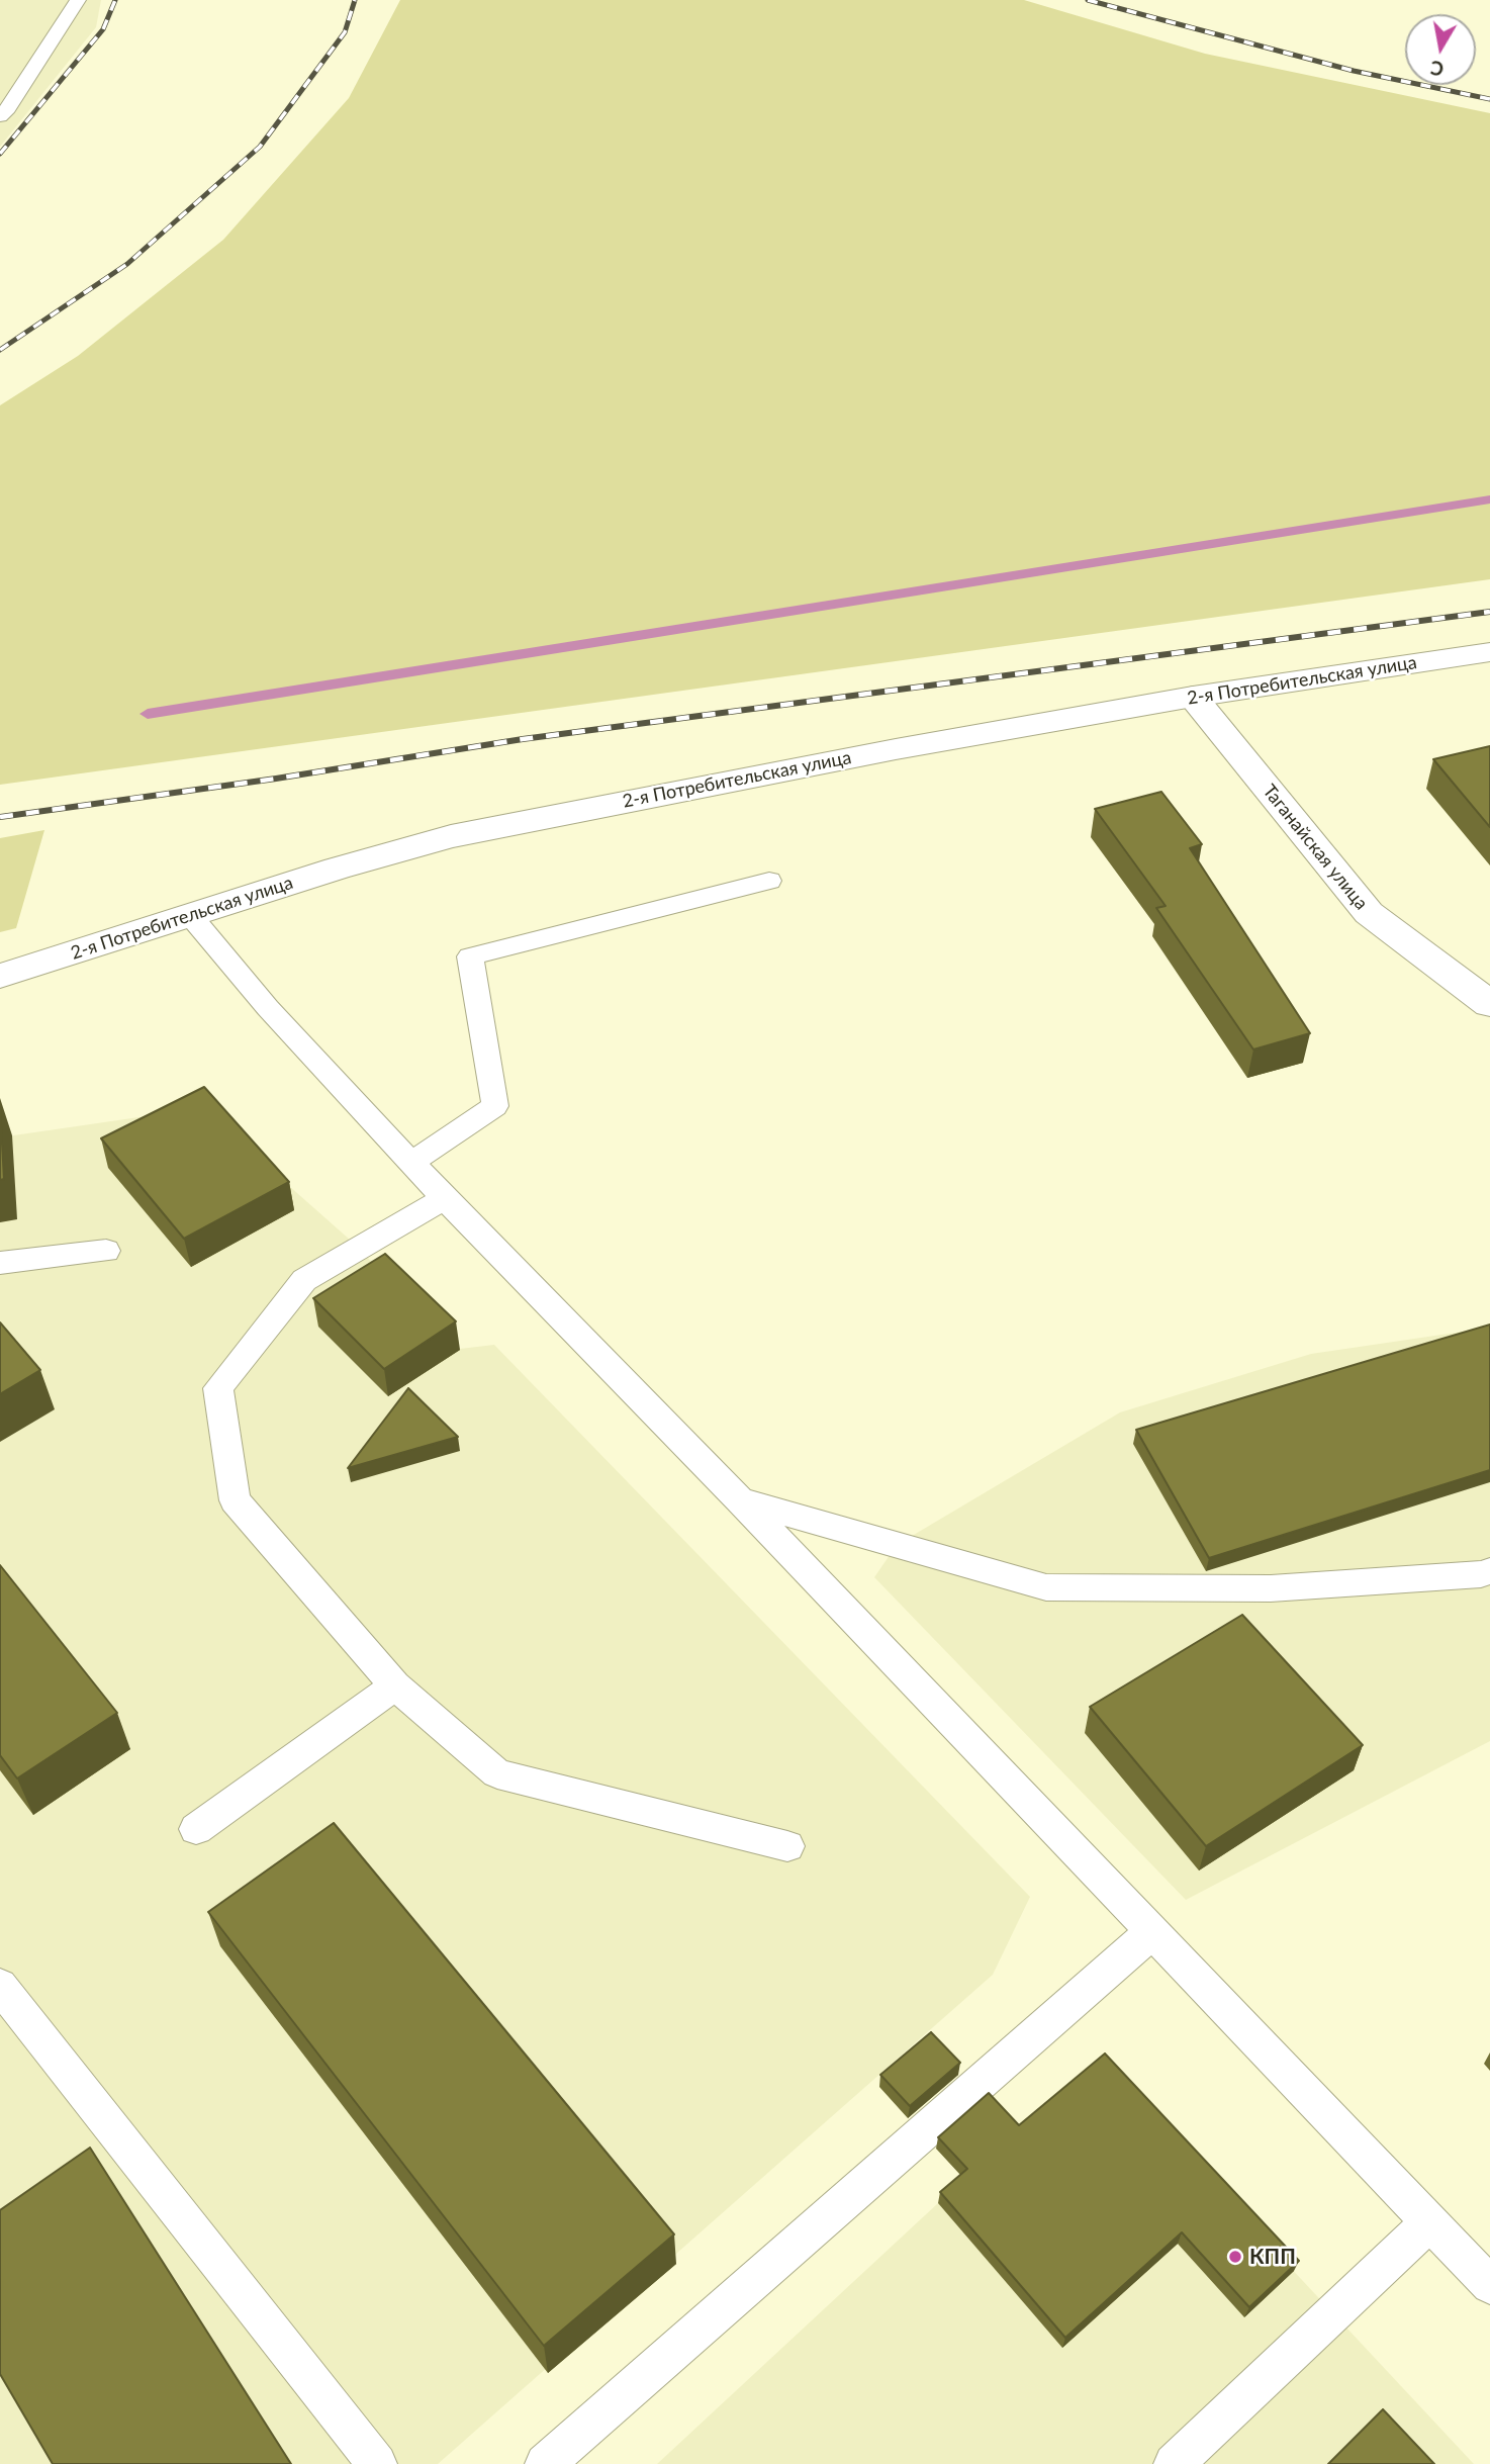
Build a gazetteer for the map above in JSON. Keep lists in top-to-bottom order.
{
  "streets": {
    "street": ["2-я Потребительская улица", "Таганайская улица"]
  },
  "crossings": [
    ["2-я Потребительская улица", "Таганайская улица"]
  ],
  "places": ["КПП"],
  "north": "bottom"
}
